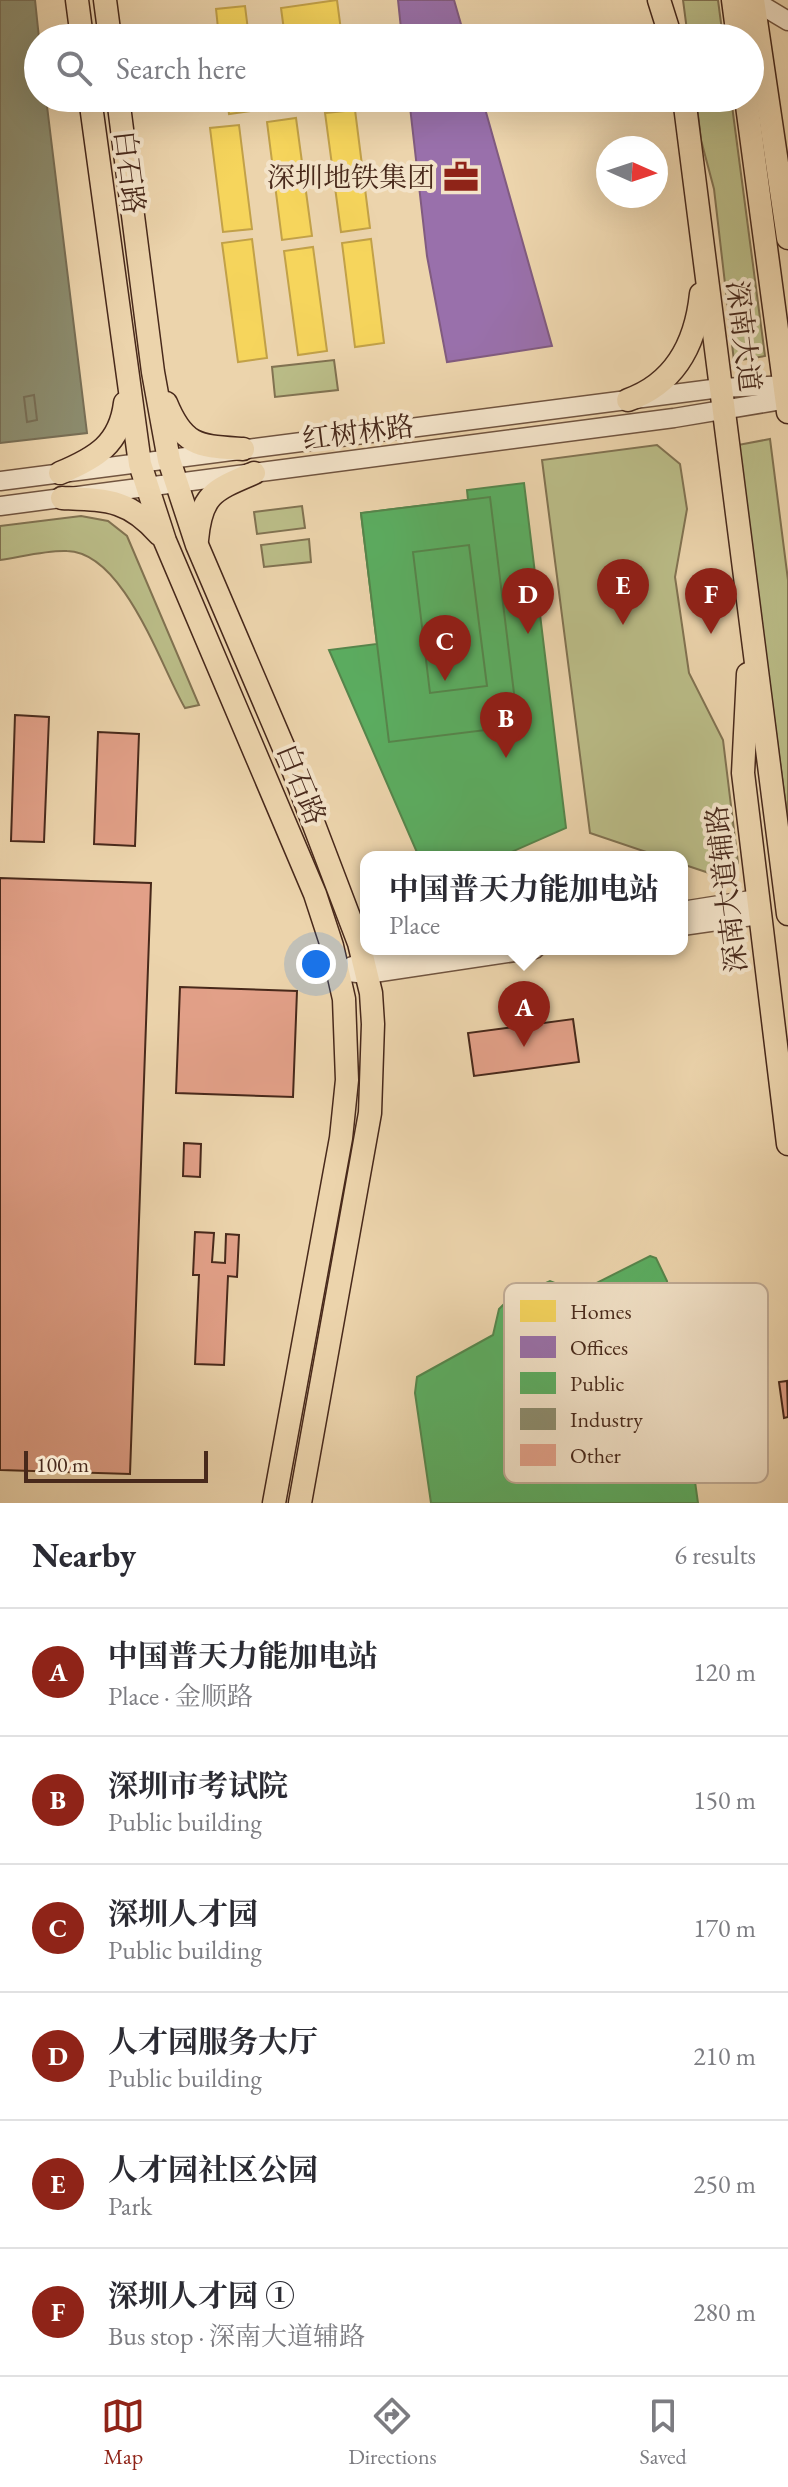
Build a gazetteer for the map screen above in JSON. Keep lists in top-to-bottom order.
{
  "streets": {
    "main road": ["白石路", "深南大道", "深南大道辅路"],
    "street": ["红树林路"]
  },
  "crossings": [
    ["白石路", "红树林路"],
    ["深南大道", "红树林路"],
    ["深南大道", "深南大道辅路"]
  ],
  "places": {
    "office": ["深圳地铁集团"]
  },
  "legend": [
    "Homes",
    "Offices",
    "Public",
    "Industry",
    "Other"
  ],
  "scale_bar": "100 m",
  "north": "right",
  "page": {
    "search": "Search here",
    "pins": [
      "E",
      "D",
      "F",
      "C",
      "B",
      "A"
    ],
    "popup": ["中国普天力能加电站", "Place"],
    "scale": "100 m",
    "heading": ["Nearby", "6 results"],
    "list": [
      {
        "mark": "A",
        "name": "中国普天力能加电站",
        "note": "Place · 金顺路",
        "value": "120 m"
      },
      {
        "mark": "B",
        "name": "深圳市考试院",
        "note": "Public building",
        "value": "150 m"
      },
      {
        "mark": "C",
        "name": "深圳人才园",
        "note": "Public building",
        "value": "170 m"
      },
      {
        "mark": "D",
        "name": "人才园服务大厅",
        "note": "Public building",
        "value": "210 m"
      },
      {
        "mark": "E",
        "name": "人才园社区公园",
        "note": "Park",
        "value": "250 m"
      },
      {
        "mark": "F",
        "name": "深圳人才园 ①",
        "note": "Bus stop · 深南大道辅路",
        "value": "280 m"
      }
    ],
    "nav": ["Map", "Directions", "Saved"]
  }
}
